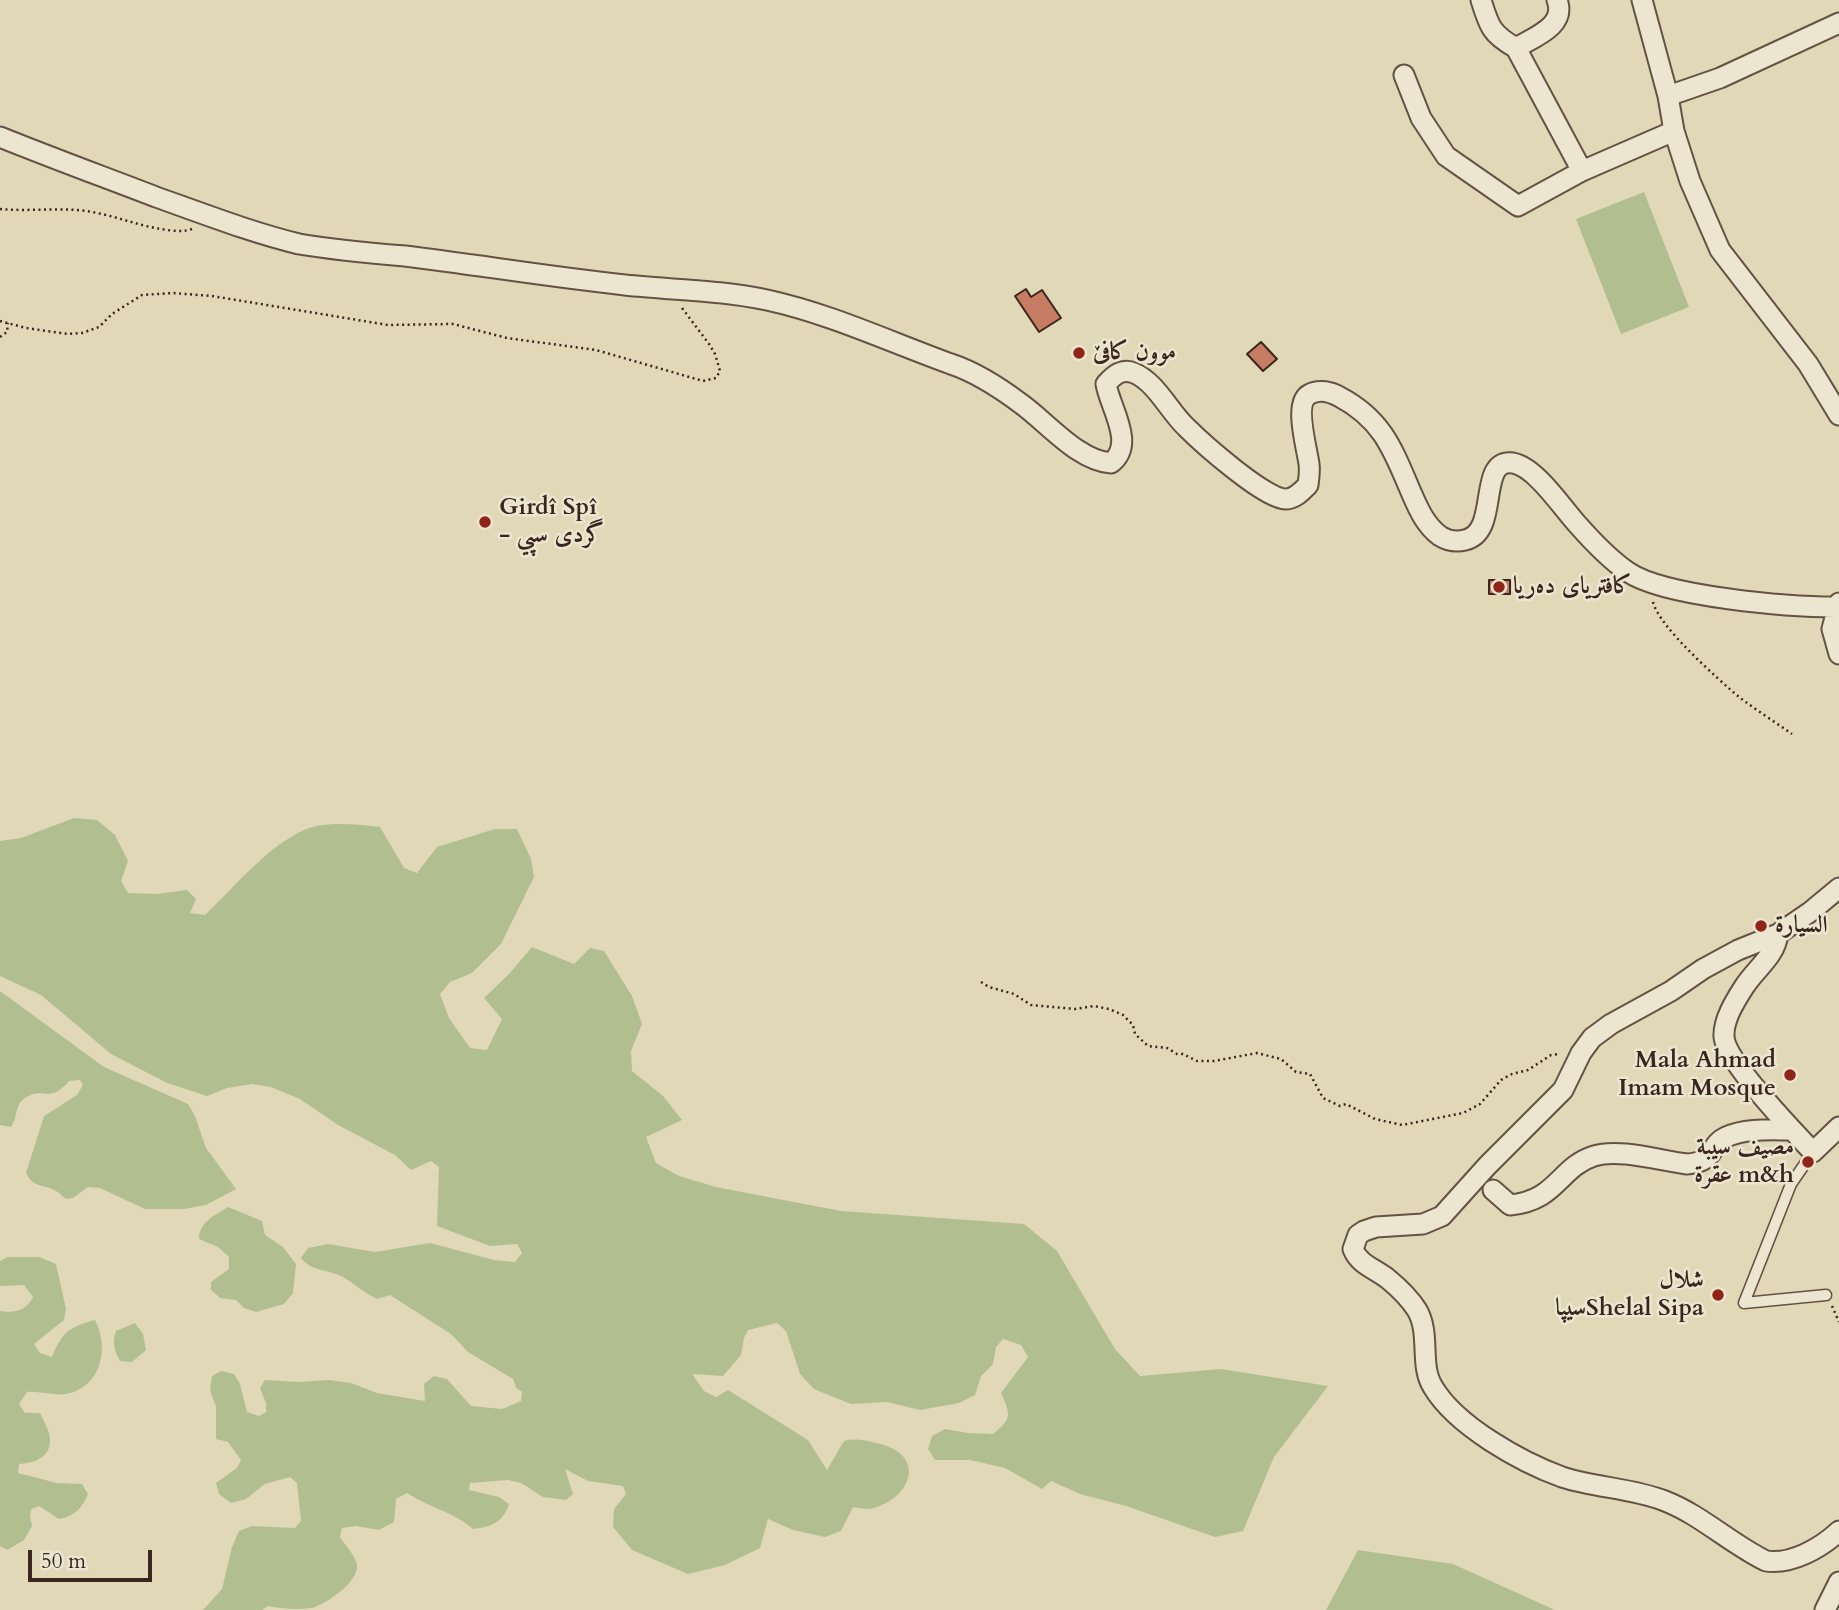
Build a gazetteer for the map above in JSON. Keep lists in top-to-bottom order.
{
  "places": [
    "موون کافێ",
    "Girdî Spî - گردی سپي",
    "کافتریای دەریا",
    "السيارة",
    "Mala Ahmad Imam Mosque",
    "مصيف سيبة عقرة m&h",
    "شلال سیپاShelal Sipa"
  ],
  "scale_bar": "50 m"
}
